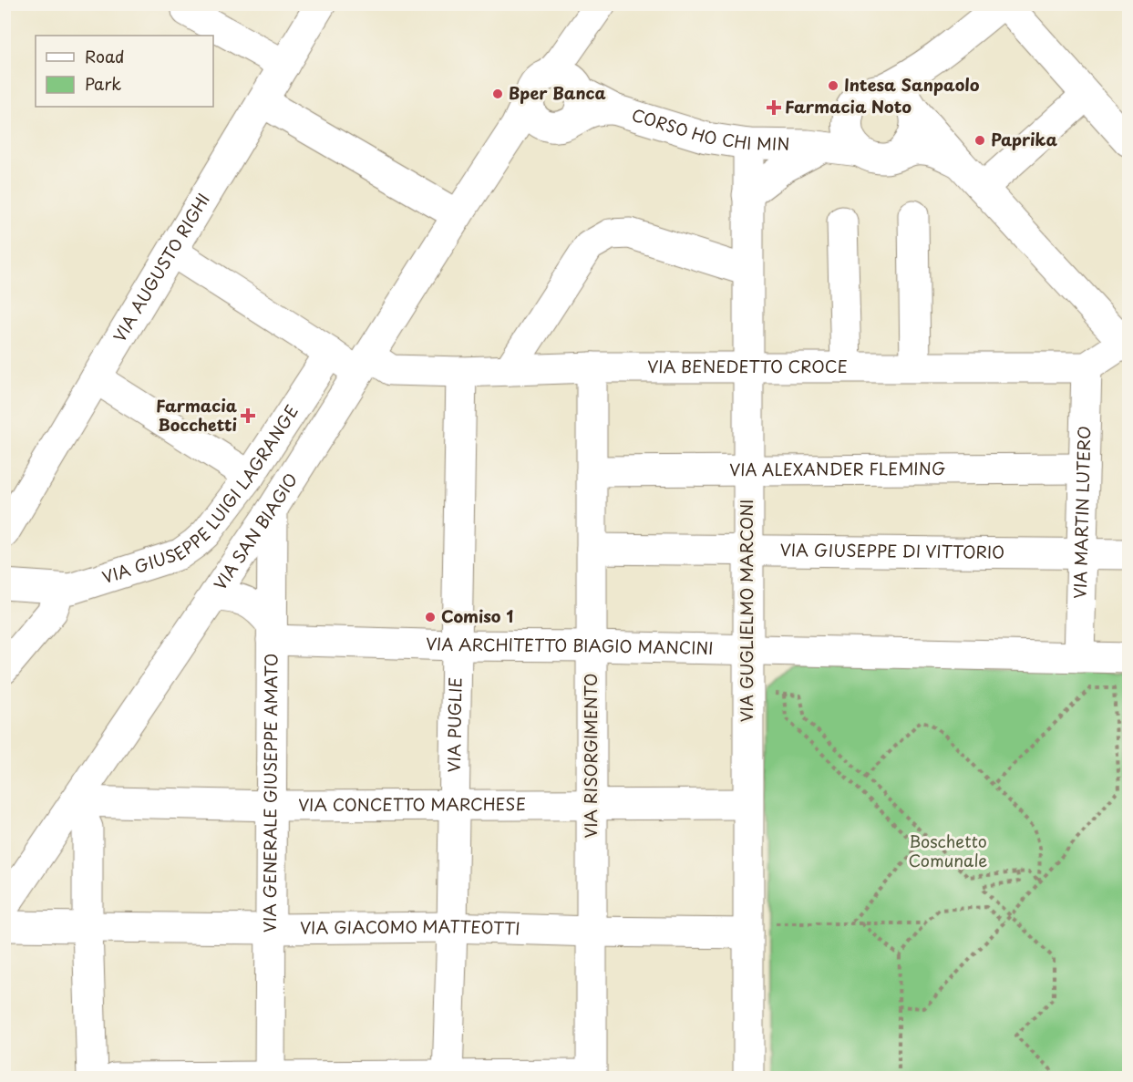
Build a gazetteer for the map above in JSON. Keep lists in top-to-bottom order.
{
  "streets": {
    "street": [
      "CORSO HO CHI MIN",
      "VIA AUGUSTO RIGHI",
      "VIA BENEDETTO CROCE",
      "VIA ALEXANDER FLEMING",
      "VIA GIUSEPPE LUIGI LAGRANGE",
      "VIA MARTIN LUTERO",
      "VIA SAN BIAGIO",
      "VIA GIUSEPPE DI VITTORIO",
      "VIA GUGLIELMO MARCONI",
      "VIA ARCHITETTO BIAGIO MANCINI",
      "VIA PUGLIE",
      "VIA RISORGIMENTO",
      "VIA GENERALE GIUSEPPE AMATO",
      "VIA CONCETTO MARCHESE",
      "VIA GIACOMO MATTEOTTI"
    ]
  },
  "crossings": [
    ["CORSO HO CHI MIN", "VIA SAN BIAGIO"],
    ["CORSO HO CHI MIN", "VIA GUGLIELMO MARCONI"],
    ["VIA BENEDETTO CROCE", "VIA MARTIN LUTERO"],
    ["VIA BENEDETTO CROCE", "VIA SAN BIAGIO"],
    ["VIA BENEDETTO CROCE", "VIA GUGLIELMO MARCONI"],
    ["VIA BENEDETTO CROCE", "VIA PUGLIE"],
    ["VIA BENEDETTO CROCE", "VIA RISORGIMENTO"],
    ["VIA ALEXANDER FLEMING", "VIA MARTIN LUTERO"],
    ["VIA ALEXANDER FLEMING", "VIA GUGLIELMO MARCONI"],
    ["VIA ALEXANDER FLEMING", "VIA RISORGIMENTO"],
    ["VIA MARTIN LUTERO", "VIA GIUSEPPE DI VITTORIO"],
    ["VIA MARTIN LUTERO", "VIA ARCHITETTO BIAGIO MANCINI"],
    ["VIA SAN BIAGIO", "VIA GENERALE GIUSEPPE AMATO"],
    ["VIA SAN BIAGIO", "VIA CONCETTO MARCHESE"],
    ["VIA GIUSEPPE DI VITTORIO", "VIA GUGLIELMO MARCONI"],
    ["VIA GIUSEPPE DI VITTORIO", "VIA RISORGIMENTO"],
    ["VIA GUGLIELMO MARCONI", "VIA ARCHITETTO BIAGIO MANCINI"],
    ["VIA GUGLIELMO MARCONI", "VIA CONCETTO MARCHESE"],
    ["VIA GUGLIELMO MARCONI", "VIA GIACOMO MATTEOTTI"],
    ["VIA ARCHITETTO BIAGIO MANCINI", "VIA PUGLIE"],
    ["VIA ARCHITETTO BIAGIO MANCINI", "VIA RISORGIMENTO"],
    ["VIA ARCHITETTO BIAGIO MANCINI", "VIA GENERALE GIUSEPPE AMATO"],
    ["VIA PUGLIE", "VIA CONCETTO MARCHESE"],
    ["VIA PUGLIE", "VIA GIACOMO MATTEOTTI"],
    ["VIA RISORGIMENTO", "VIA CONCETTO MARCHESE"],
    ["VIA RISORGIMENTO", "VIA GIACOMO MATTEOTTI"],
    ["VIA GENERALE GIUSEPPE AMATO", "VIA CONCETTO MARCHESE"],
    ["VIA GENERALE GIUSEPPE AMATO", "VIA GIACOMO MATTEOTTI"]
  ],
  "parks": ["Boschetto Comunale"],
  "places": {
    "other": [
      "Intesa Sanpaolo",
      "Bper Banca",
      "Paprika",
      "Comiso 1"
    ],
    "health": ["Farmacia Noto", "Farmacia Bocchetti"]
  },
  "legend": ["Road", "Park"]
}
